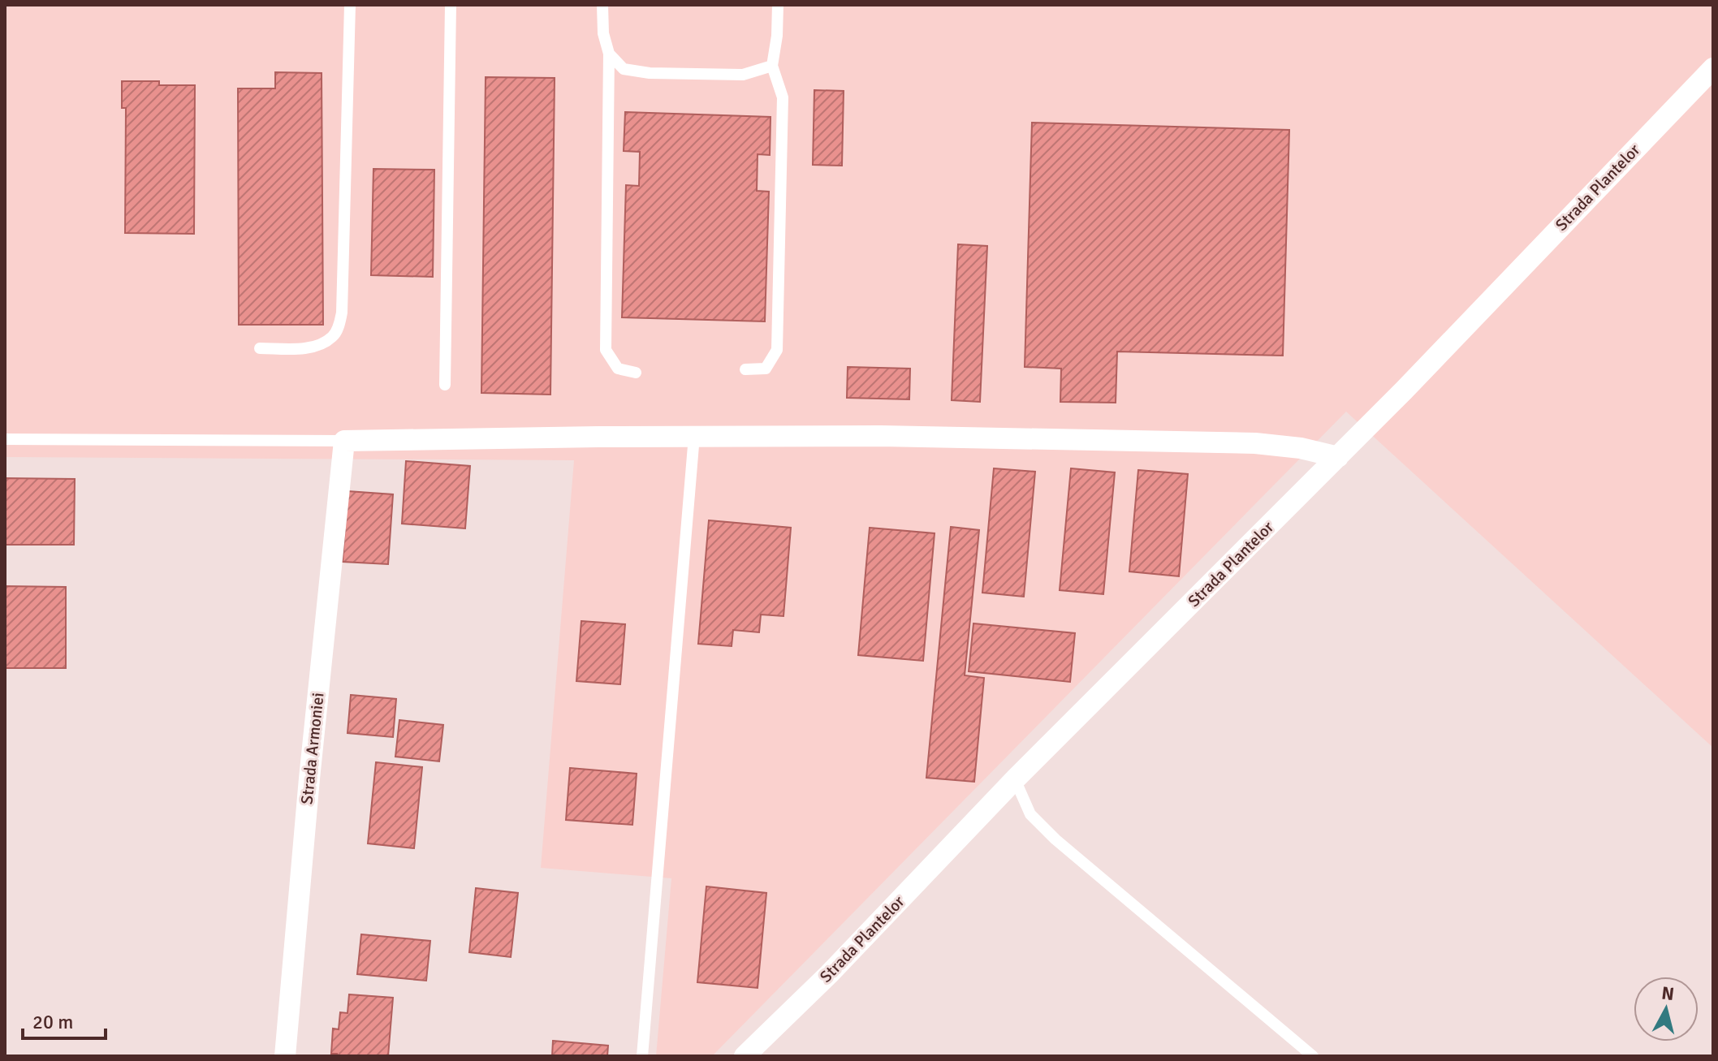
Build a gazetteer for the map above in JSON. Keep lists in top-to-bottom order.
{
  "streets": {
    "street": ["Strada Plantelor", "Strada Armoniei"]
  },
  "scale_bar": "20 m",
  "north": "top"
}
